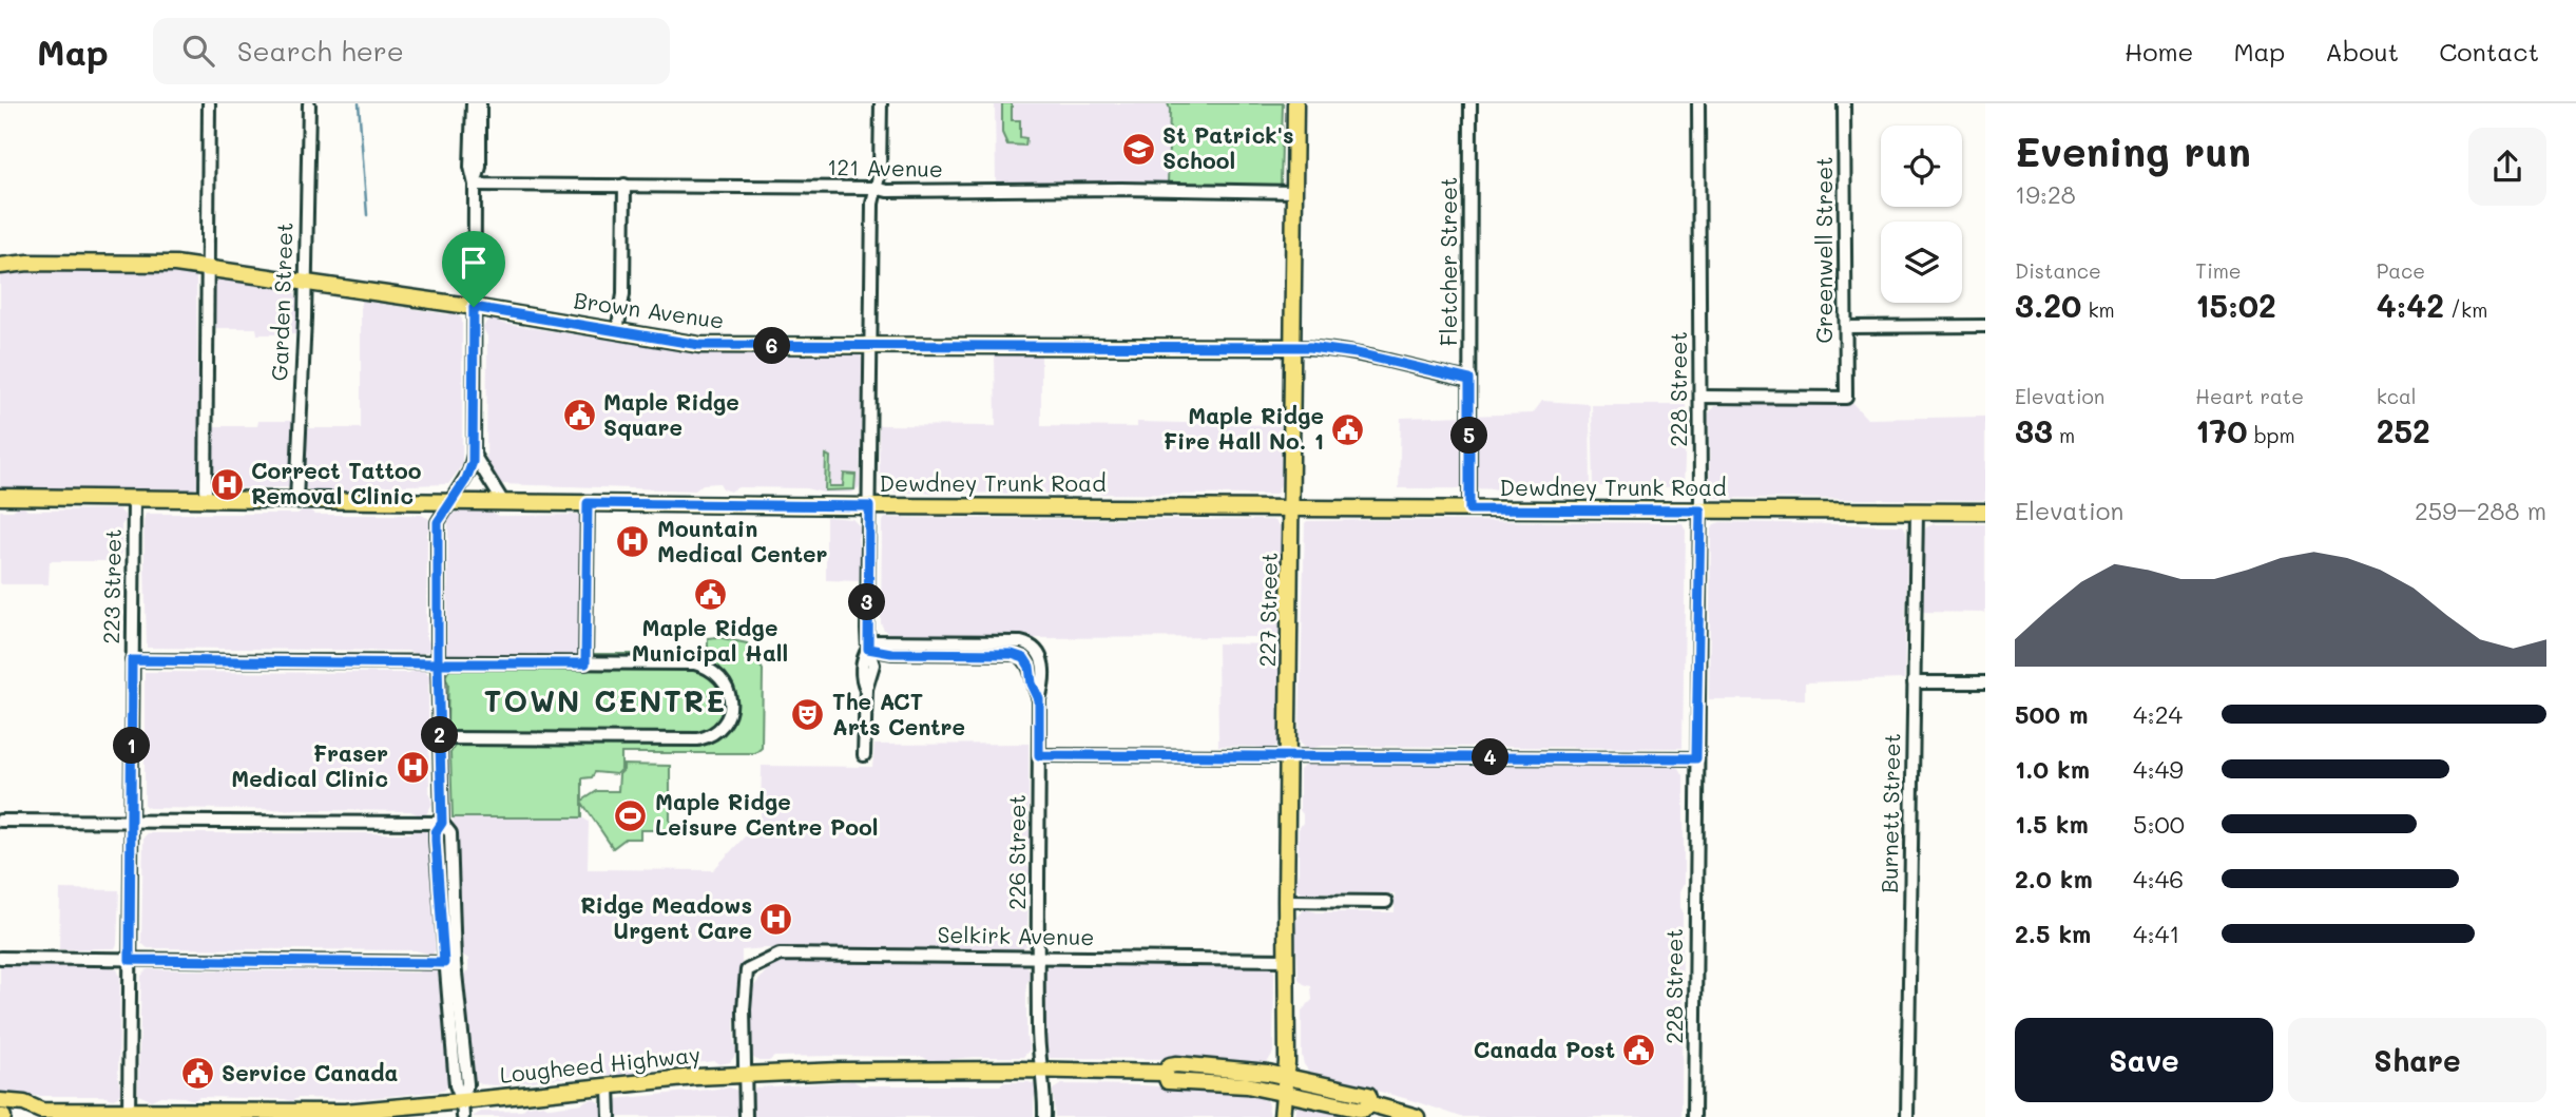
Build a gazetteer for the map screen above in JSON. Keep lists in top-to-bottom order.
{
  "streets": {
    "main road": [
      "Brown Avenue",
      "Dewdney Trunk Road",
      "227 Street",
      "Lougheed Highway"
    ],
    "street": [
      "121 Avenue",
      "Greenwell Street",
      "Fletcher Street",
      "Garden Street",
      "228 Street",
      "223 Street",
      "Burnett Street",
      "226 Street",
      "Selkirk Avenue"
    ]
  },
  "crossings": [
    ["121 Avenue", "227 Street"],
    ["Greenwell Street", "228 Street"],
    ["Fletcher Street", "Brown Avenue"],
    ["Fletcher Street", "Dewdney Trunk Road"],
    ["Garden Street", "Brown Avenue"],
    ["Garden Street", "Dewdney Trunk Road"],
    ["Brown Avenue", "227 Street"],
    ["228 Street", "Dewdney Trunk Road"],
    ["Dewdney Trunk Road", "223 Street"],
    ["Dewdney Trunk Road", "227 Street"],
    ["Dewdney Trunk Road", "Burnett Street"],
    ["223 Street", "Lougheed Highway"],
    ["227 Street", "Selkirk Avenue"],
    ["227 Street", "Lougheed Highway"],
    ["226 Street", "Selkirk Avenue"],
    ["226 Street", "Lougheed Highway"],
    ["Selkirk Avenue", "Lougheed Highway"]
  ],
  "districts": ["TOWN CENTRE"],
  "places": {
    "school or university": ["St Patrick's School"],
    "public building": [
      "Maple Ridge Square",
      "Maple Ridge Fire Hall No. 1",
      "Maple Ridge Municipal Hall",
      "Canada Post",
      "Service Canada"
    ],
    "hospital": [
      "Correct Tattoo Removal Clinic",
      "Mountain Medical Center",
      "Fraser Medical Clinic",
      "Ridge Meadows Urgent Care"
    ],
    "theatre": ["The ACT Arts Centre"],
    "sports": ["Maple Ridge Leisure Centre Pool"]
  },
  "page": {
    "header": "Map",
    "search": "Search here",
    "nav": [
      "Home",
      "Map",
      "About",
      "Contact"
    ],
    "heading": ["Evening run", "19:28"],
    "stats": [
      ["Distance", "3.20 km"],
      ["Time", "15:02"],
      ["Pace", "4:42 /km"],
      ["Elevation", "33 m"],
      ["Heart rate", "170 bpm"],
      ["kcal", "252"]
    ],
    "pins": [
      "6",
      "5",
      "3",
      "2",
      "1",
      "4"
    ],
    "chart": ["Elevation", "259–288 m"],
    "list": [
      {
        "name": "500 m",
        "note": "4:24"
      },
      {
        "name": "1.0 km",
        "note": "4:49"
      },
      {
        "name": "1.5 km",
        "note": "5:00"
      },
      {
        "name": "2.0 km",
        "note": "4:46"
      },
      {
        "name": "2.5 km",
        "note": "4:41"
      }
    ],
    "buttons": ["Save", "Share"]
  }
}
